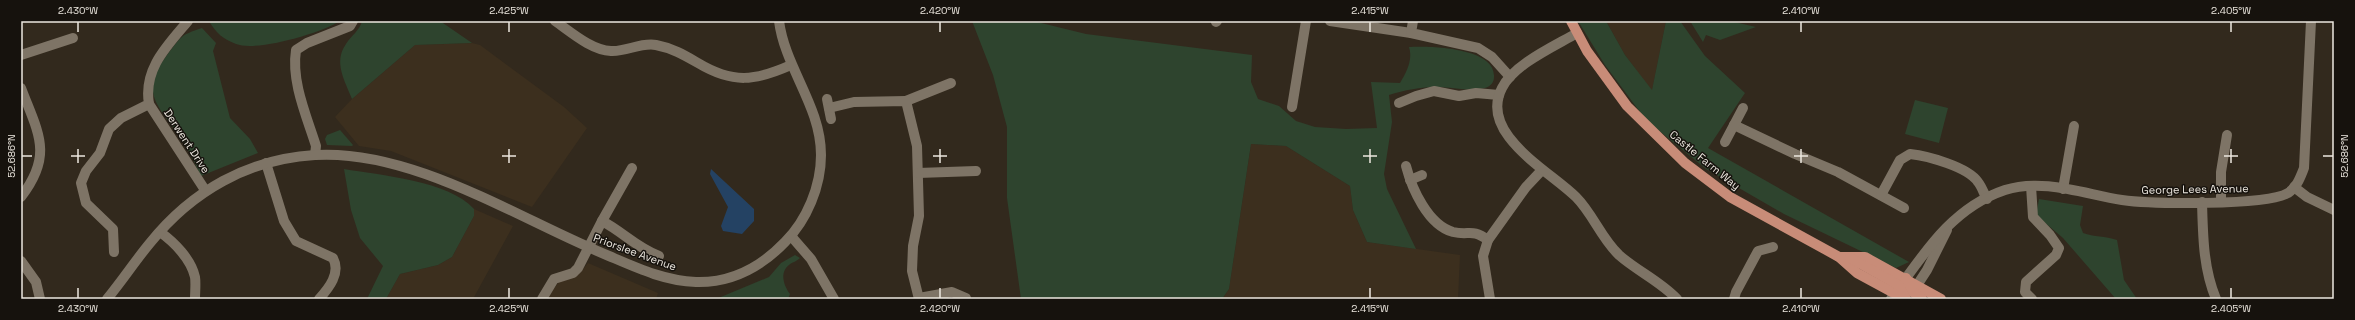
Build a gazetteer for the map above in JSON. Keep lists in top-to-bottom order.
{
  "streets": {
    "main road": ["Castle Farm Way"],
    "street": ["Derwent Drive", "George Lees Avenue", "Priorslee Avenue"]
  },
  "crossings": [
    ["Derwent Drive", "Priorslee Avenue"],
    ["Castle Farm Way", "George Lees Avenue"]
  ],
  "coordinates": [
    "2.430°W",
    "2.425°W",
    "2.420°W",
    "2.415°W",
    "2.410°W",
    "2.405°W",
    "52.686°N"
  ]
}
